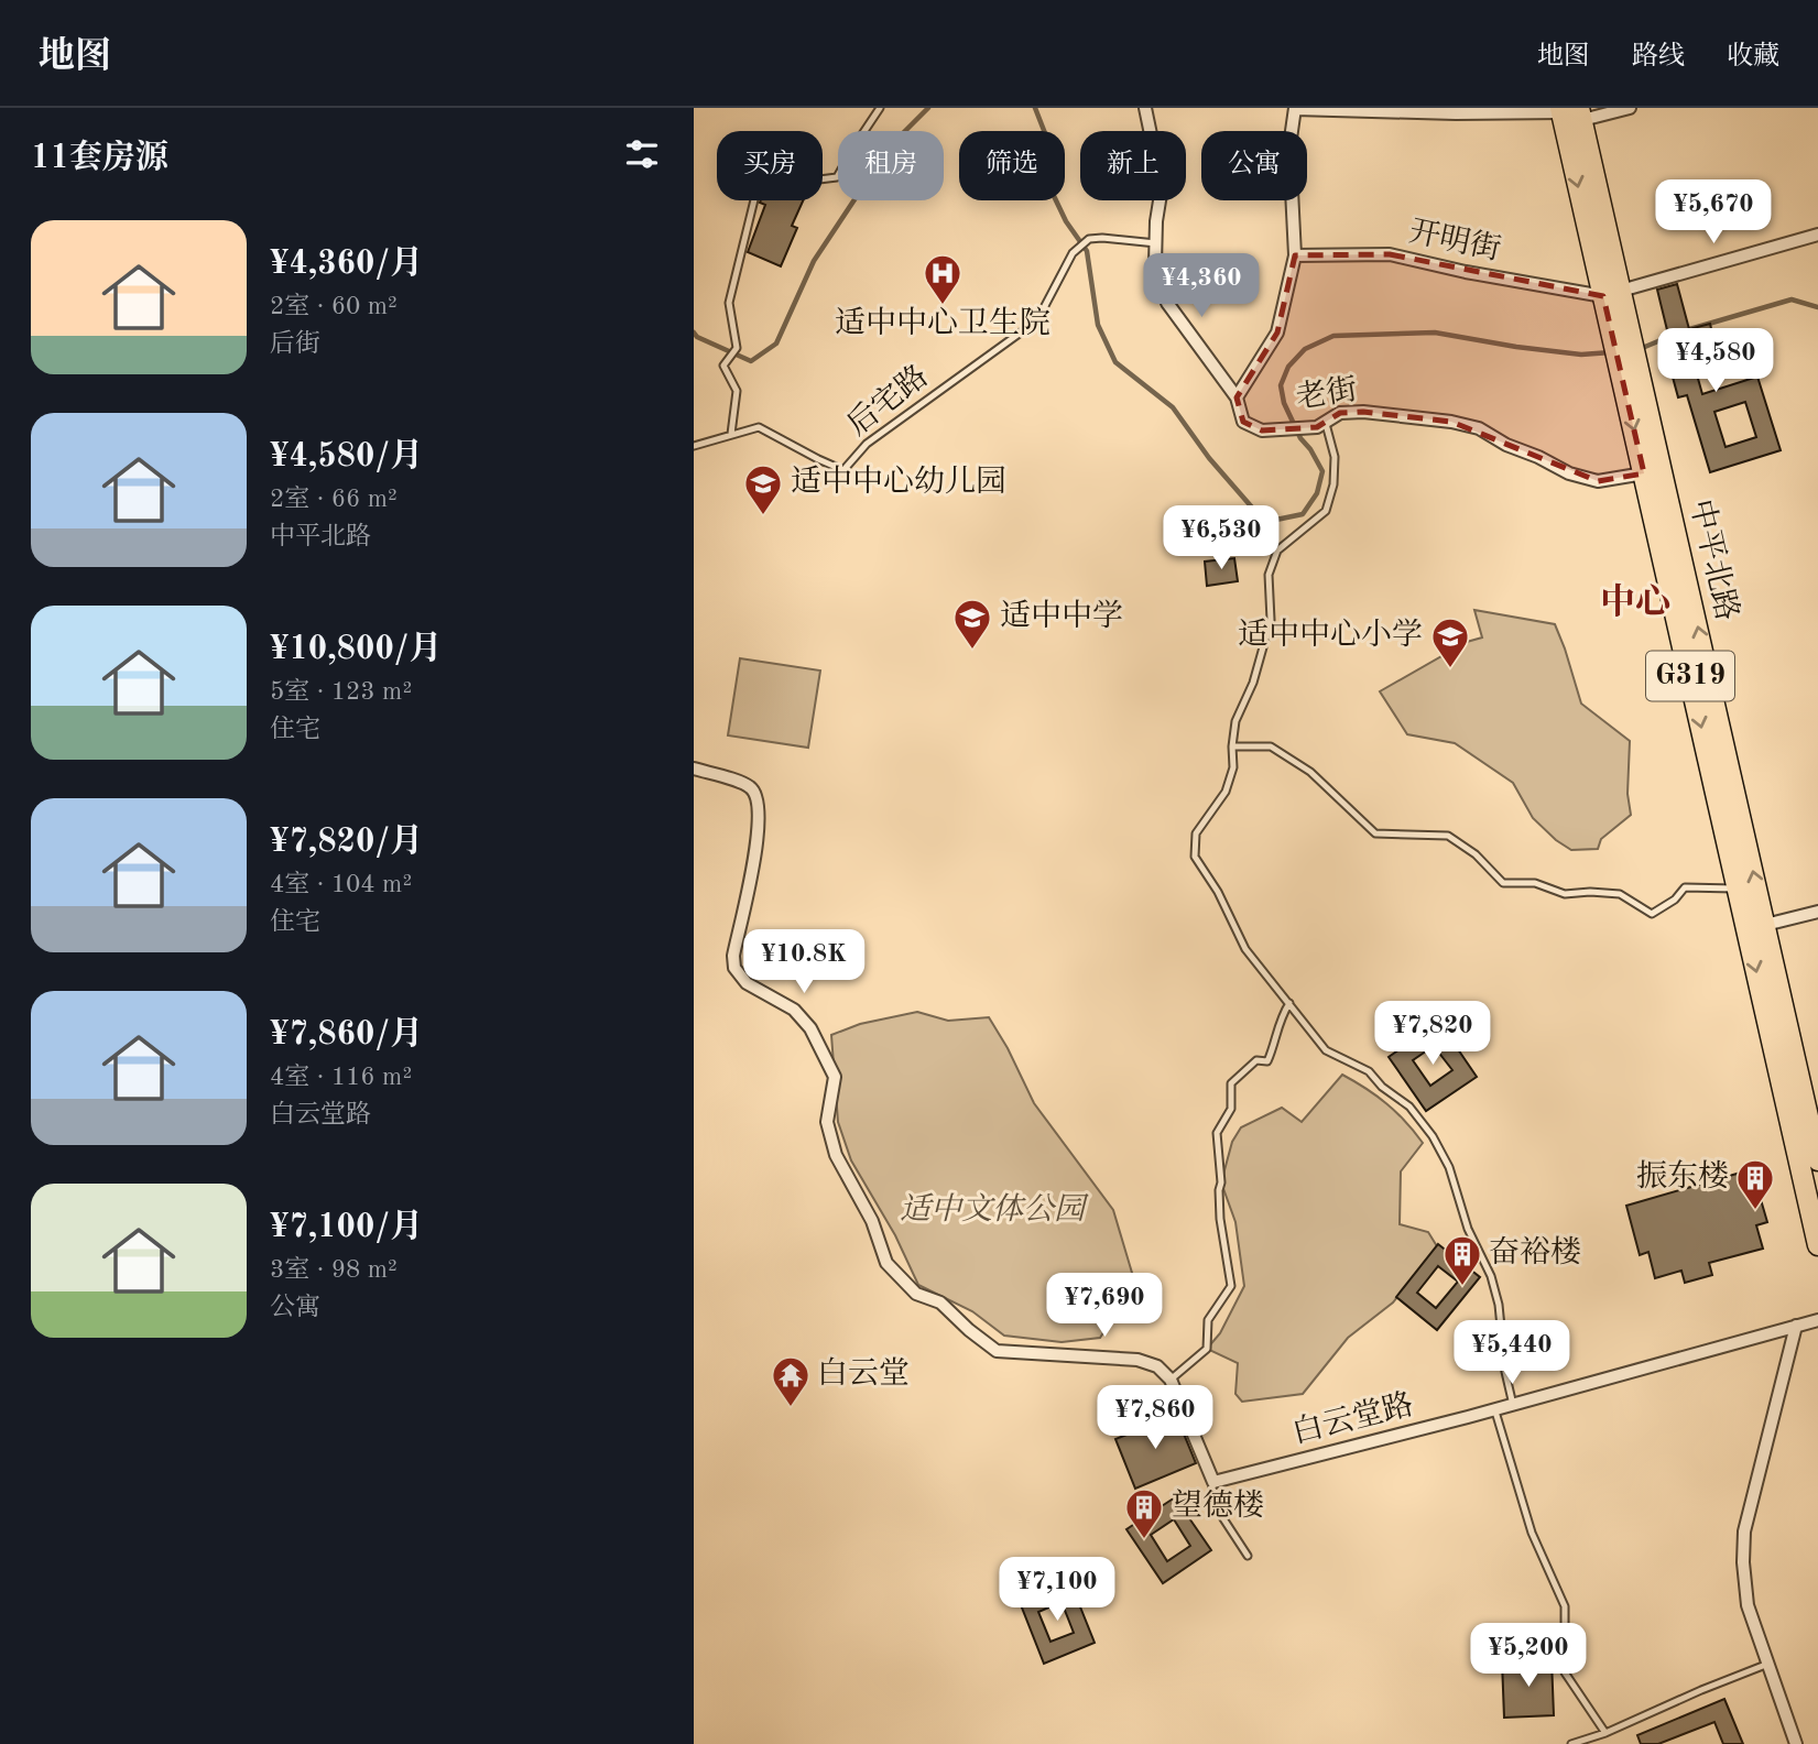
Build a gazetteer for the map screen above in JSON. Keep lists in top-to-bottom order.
{
  "streets": {
    "highway": ["中平北路", "G319"],
    "street": ["开明街", "老街", "白云堂路"],
    "lane": ["后宅路"]
  },
  "crossings": [
    ["开明街", "老街"],
    ["开明街", "中平北路"],
    ["开明街", "G319"],
    ["老街", "G319"],
    ["中平北路", "G319"]
  ],
  "districts": ["中心"],
  "parks": ["适中文体公园"],
  "places": {
    "hospital": ["适中中心卫生院"],
    "school or university": ["适中中心幼儿园", "适中中学", "适中中心小学"],
    "building": ["振东楼", "奋裕楼", "望德楼"],
    "temple": ["白云堂"]
  },
  "page": {
    "header": "地图",
    "nav": ["地图", "路线", "收藏"],
    "heading": "11套房源",
    "chip": [
      "买房",
      "租房",
      "筛选",
      "新上",
      "公寓"
    ],
    "price": [
      "¥5,670",
      "¥4,360",
      "¥4,580",
      "¥6,530",
      "¥10.8K",
      "¥7,820",
      "¥7,690",
      "¥5,440",
      "¥7,860",
      "¥7,100",
      "¥5,200"
    ],
    "list": [
      {
        "name": "¥4,360/月",
        "note": "2室 · 60 m² · 后街"
      },
      {
        "name": "¥4,580/月",
        "note": "2室 · 66 m² · 中平北路"
      },
      {
        "name": "¥10,800/月",
        "note": "5室 · 123 m² · 住宅"
      },
      {
        "name": "¥7,820/月",
        "note": "4室 · 104 m² · 住宅"
      },
      {
        "name": "¥7,860/月",
        "note": "4室 · 116 m² · 白云堂路"
      },
      {
        "name": "¥7,100/月",
        "note": "3室 · 98 m² · 公寓"
      }
    ]
  }
}
